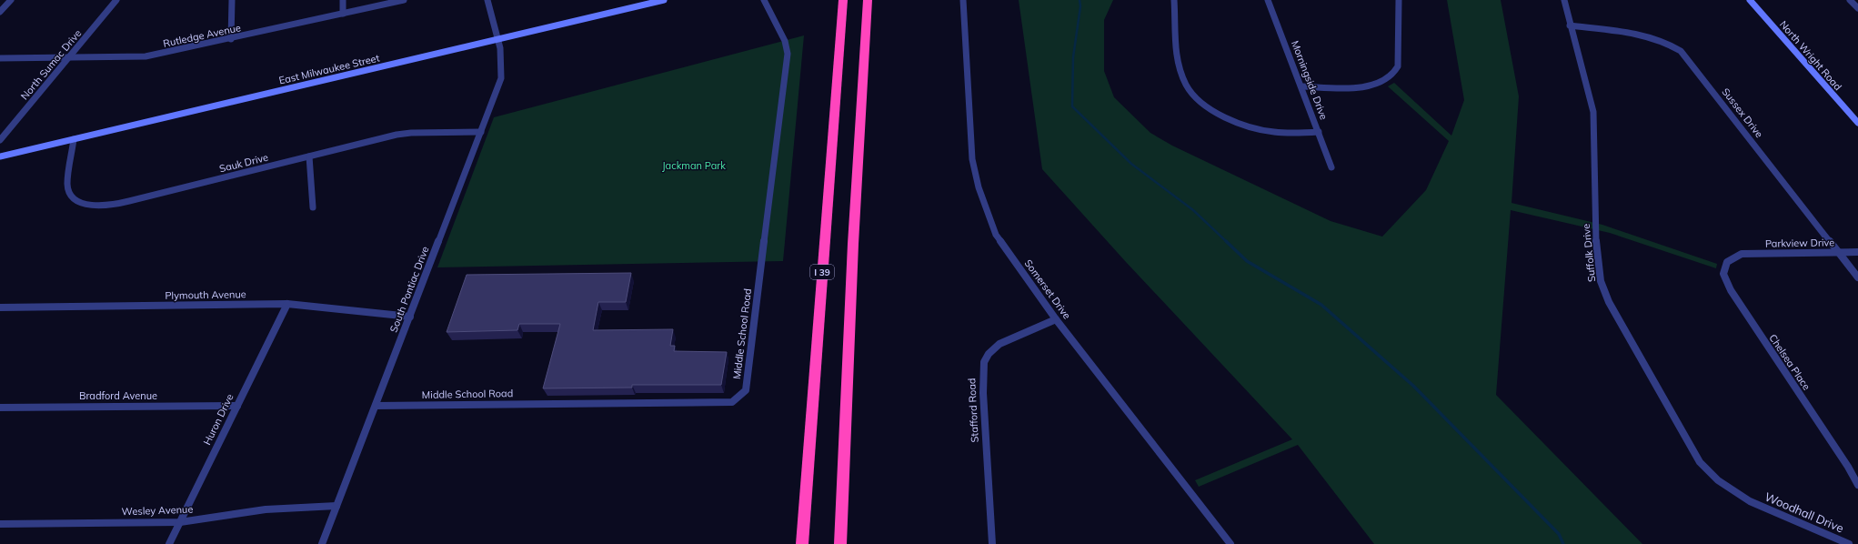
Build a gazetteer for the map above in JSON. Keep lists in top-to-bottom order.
{
  "streets": {
    "highway": ["I 39"],
    "main road": ["North Wright Road", "East Milwaukee Street"],
    "street": [
      "Rutledge Avenue",
      "North Sumac Drive",
      "Morningside Drive",
      "Sussex Drive",
      "Sauk Drive",
      "Parkview Drive",
      "Suffolk Drive",
      "South Pontiac Drive",
      "Somerset Drive",
      "Plymouth Avenue",
      "Middle School Road",
      "Chelsea Place",
      "Bradford Avenue",
      "Stafford Road",
      "Huron Drive",
      "Wesley Avenue",
      "Woodhall Drive"
    ]
  },
  "crossings": [
    ["Rutledge Avenue", "North Sumac Drive"],
    ["East Milwaukee Street", "Sauk Drive"],
    ["East Milwaukee Street", "South Pontiac Drive"],
    ["Sussex Drive", "Parkview Drive"],
    ["Sussex Drive", "Suffolk Drive"],
    ["Sauk Drive", "South Pontiac Drive"],
    ["Parkview Drive", "Chelsea Place"],
    ["Suffolk Drive", "Woodhall Drive"],
    ["South Pontiac Drive", "Plymouth Avenue"],
    ["South Pontiac Drive", "Middle School Road"],
    ["South Pontiac Drive", "Wesley Avenue"],
    ["Somerset Drive", "Stafford Road"],
    ["Plymouth Avenue", "Huron Drive"],
    ["Bradford Avenue", "Huron Drive"],
    ["Huron Drive", "Wesley Avenue"]
  ],
  "parks": ["Jackman Park"]
}
